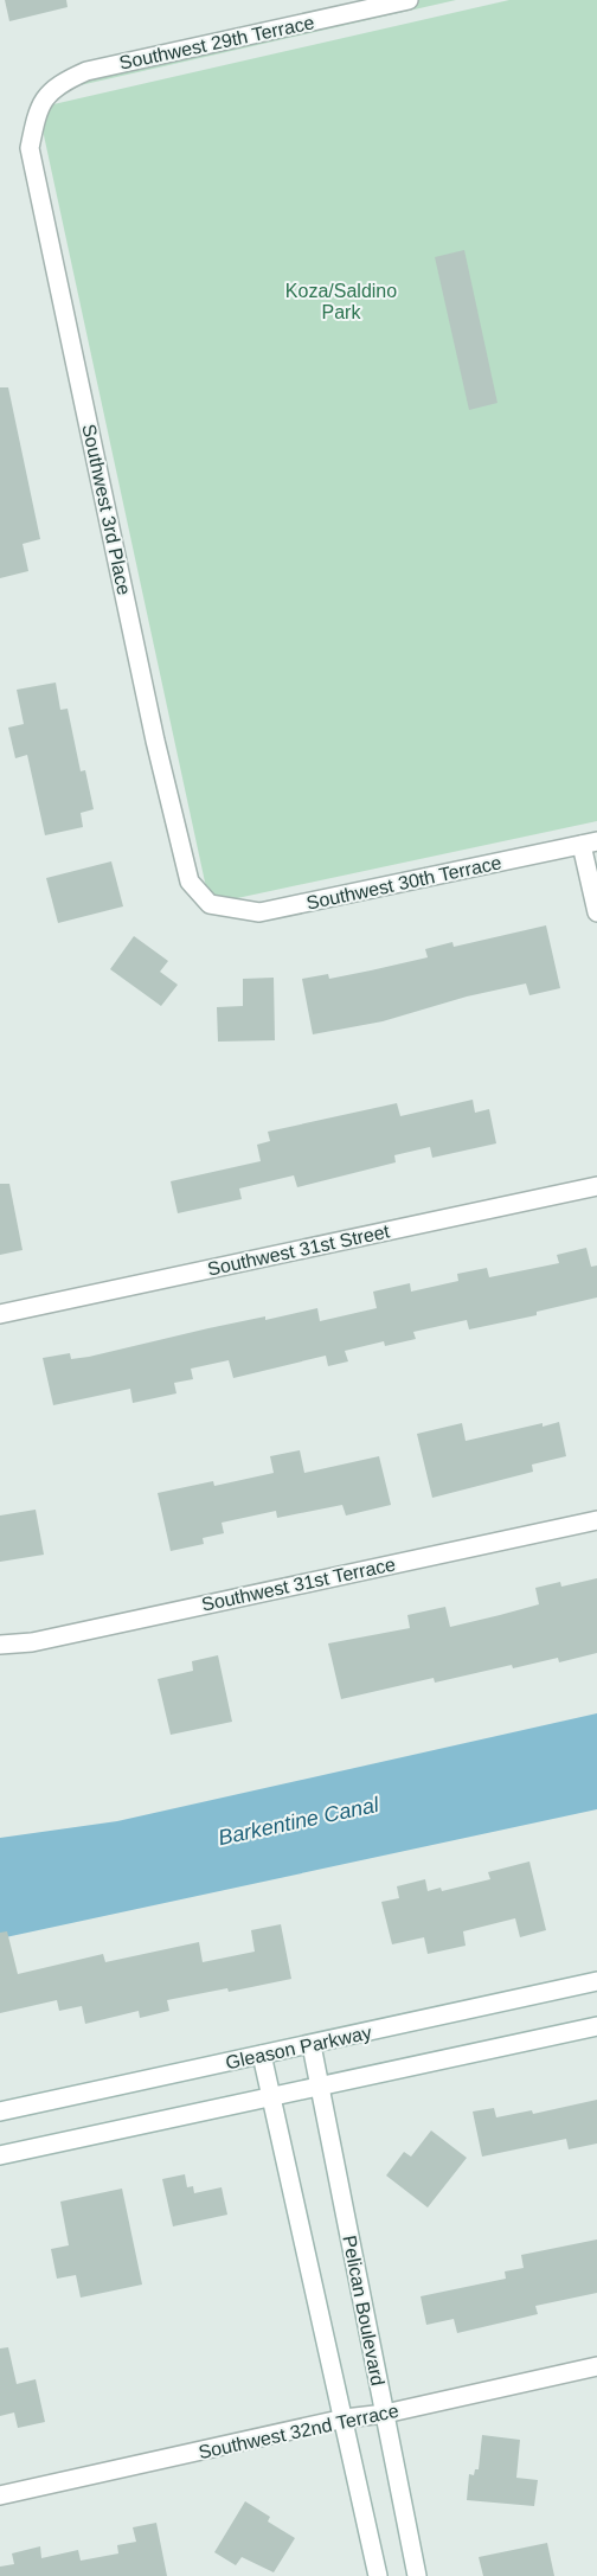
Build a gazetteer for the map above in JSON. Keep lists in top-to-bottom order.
{
  "streets": {
    "street": [
      "Southwest 29th Terrace",
      "Southwest 3rd Place",
      "Southwest 30th Terrace",
      "Southwest 31st Street",
      "Southwest 31st Terrace",
      "Gleason Parkway",
      "Pelican Boulevard",
      "Southwest 32nd Terrace"
    ]
  },
  "crossings": [
    ["Southwest 29th Terrace", "Southwest 3rd Place"],
    ["Southwest 3rd Place", "Southwest 30th Terrace"],
    ["Gleason Parkway", "Pelican Boulevard"],
    ["Pelican Boulevard", "Southwest 32nd Terrace"]
  ],
  "water": ["Barkentine Canal"],
  "parks": ["Koza/Saldino Park"]
}
